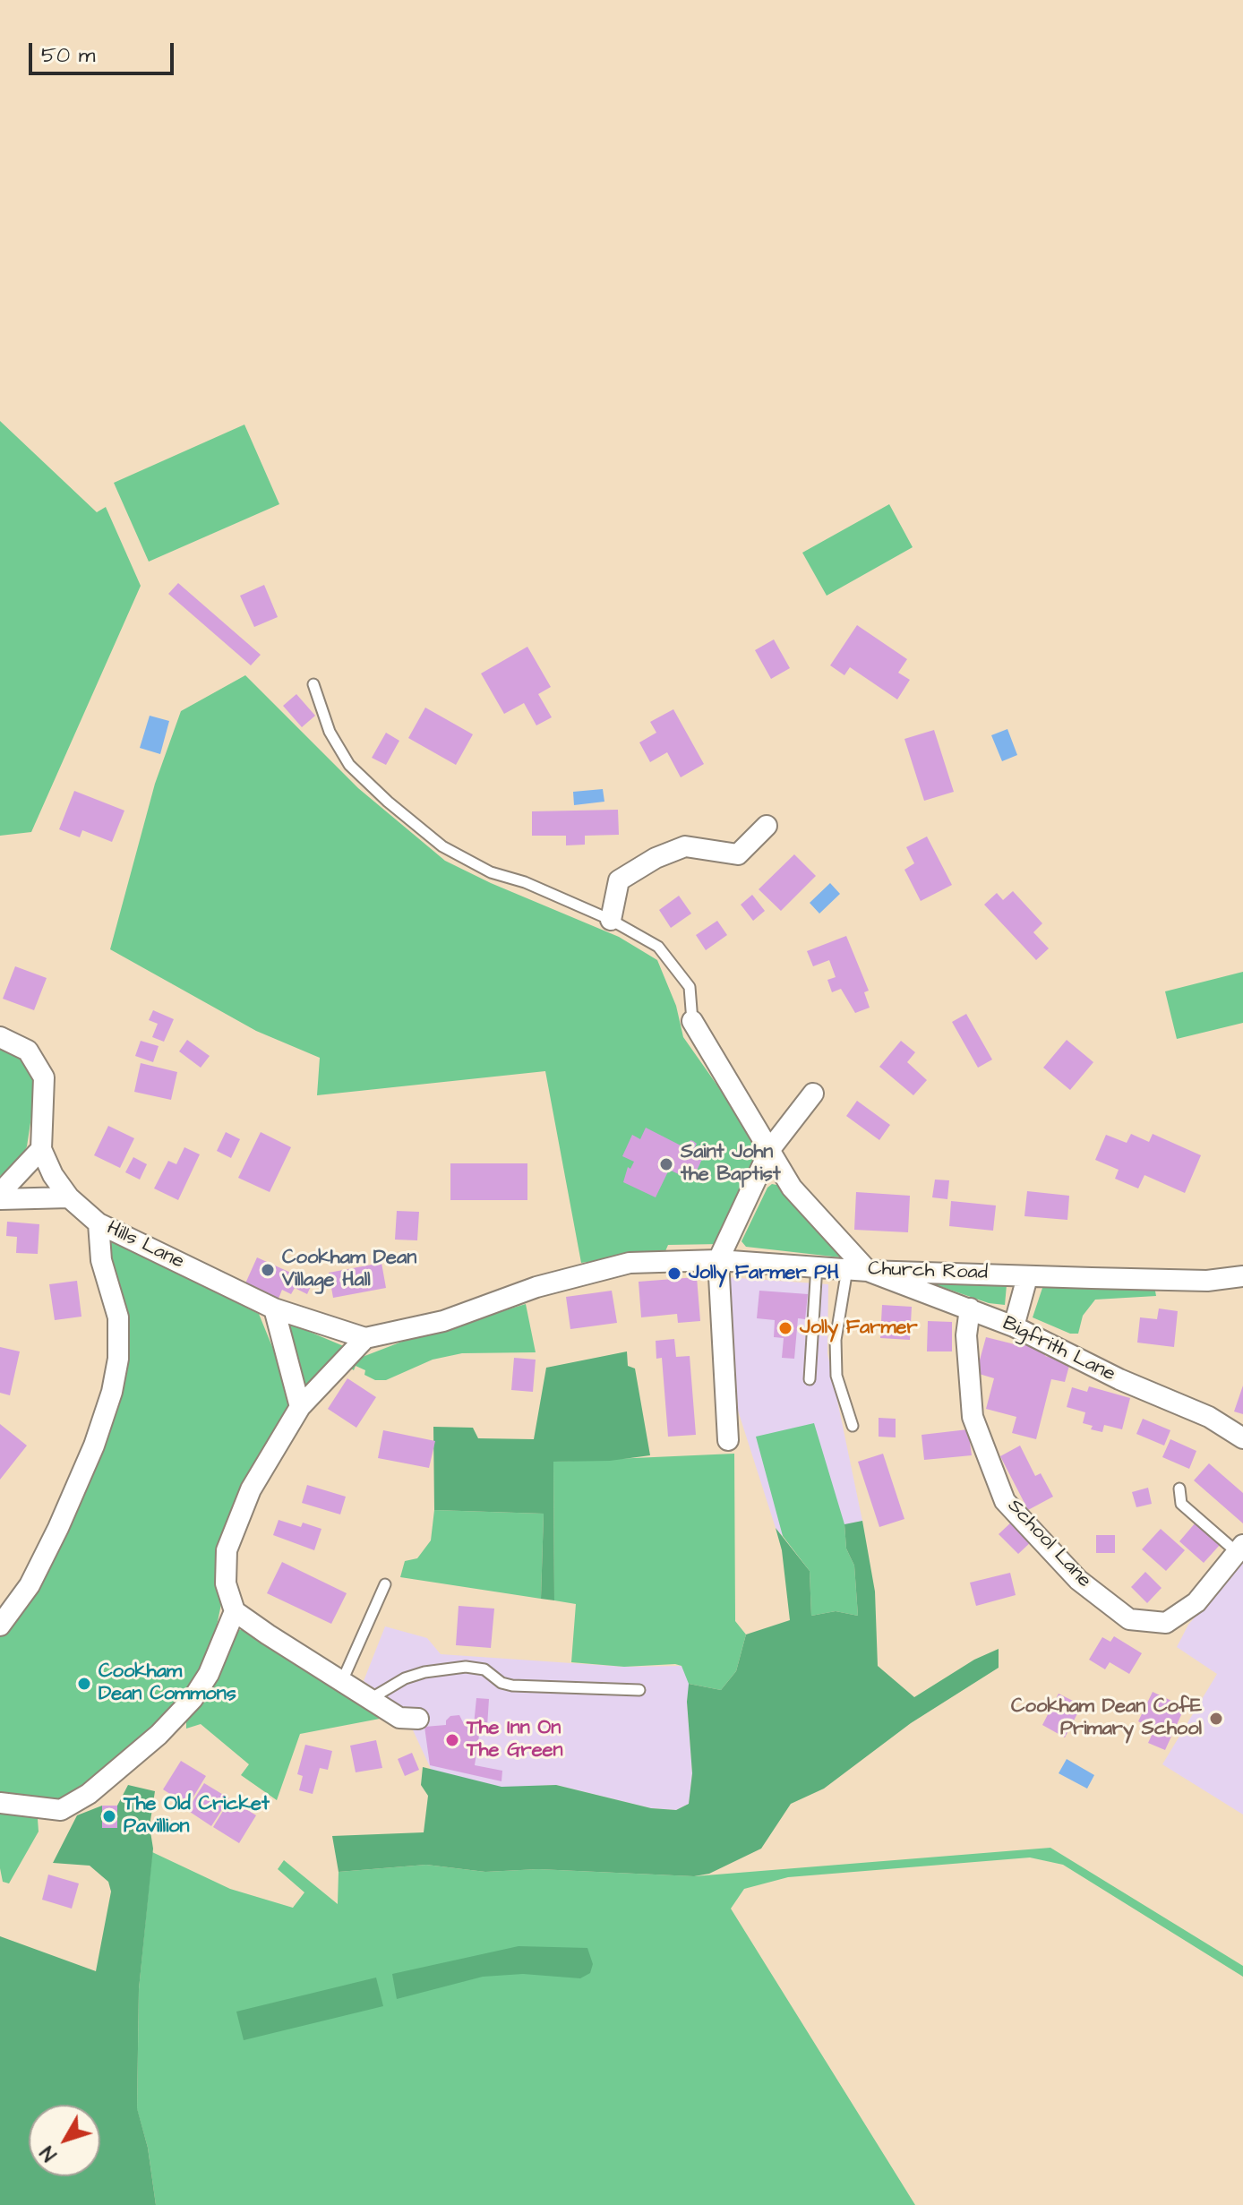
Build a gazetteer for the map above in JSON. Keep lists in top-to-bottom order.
{
  "streets": {
    "street": [
      "Hills Lane",
      "Church Road",
      "Bigfrith Lane",
      "School Lane"
    ]
  },
  "crossings": [
    ["Hills Lane", "Church Road"],
    ["Church Road", "Bigfrith Lane"],
    ["Bigfrith Lane", "School Lane"]
  ],
  "places": [
    "Saint John the Baptist",
    "Cookham Dean Village Hall",
    "Jolly Farmer PH",
    "Jolly Farmer",
    "Cookham Dean Commons",
    "Cookham Dean CofE Primary School",
    "The Inn On The Green",
    "The Old Cricket Pavillion"
  ],
  "scale_bar": "50 m",
  "north": "bottom left"
}
